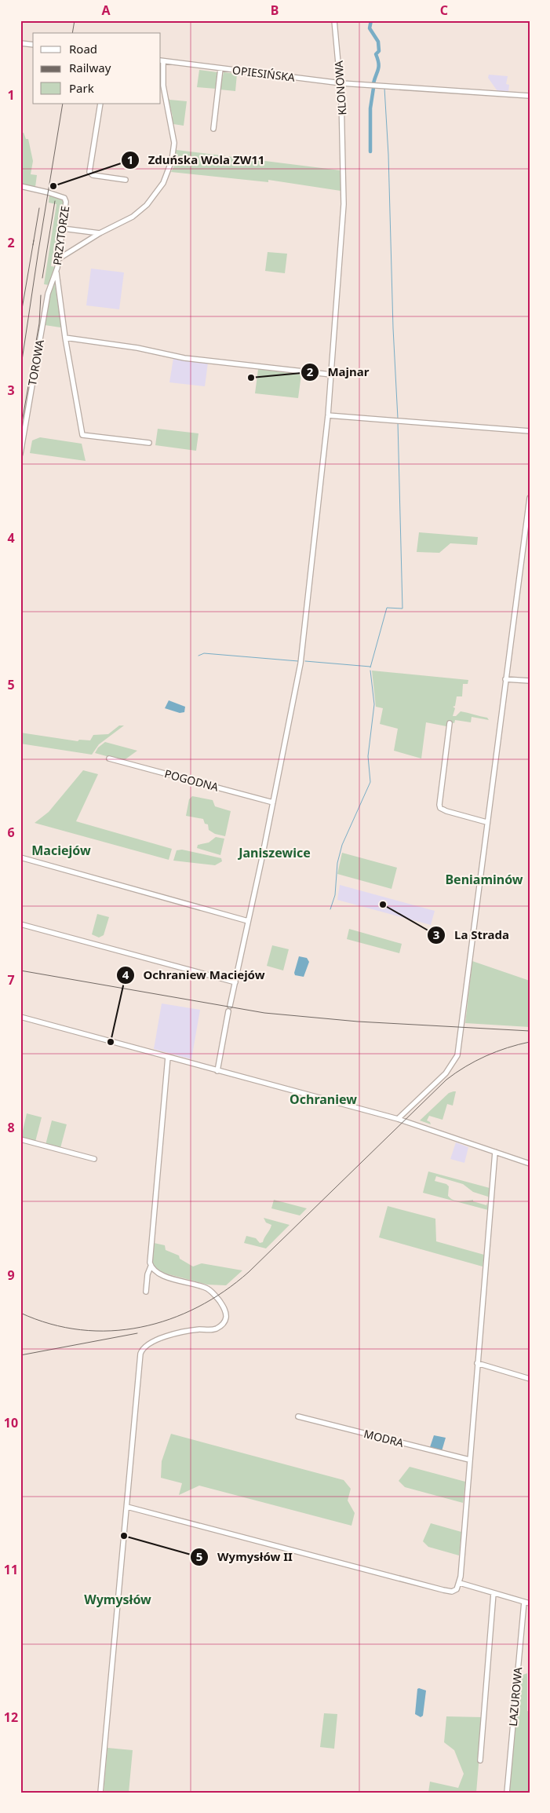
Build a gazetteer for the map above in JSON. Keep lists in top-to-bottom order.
{
  "streets": {
    "street": [
      "OPIESIŃSKA",
      "KLONOWA",
      "PRZYTORZE",
      "TOROWA",
      "POGODNA",
      "MODRA",
      "LAZUROWA"
    ]
  },
  "crossings": [
    ["OPIESIŃSKA", "KLONOWA"],
    ["KLONOWA", "POGODNA"],
    ["PRZYTORZE", "TOROWA"]
  ],
  "districts": [
    "Maciejów",
    "Janiszewice",
    "Beniaminów",
    "Ochraniew",
    "Wymysłów"
  ],
  "places": [
    "Zduńska Wola ZW11",
    "Majnar",
    "La Strada",
    "Ochraniew Maciejów",
    "Wymysłów II"
  ],
  "legend": ["Road", "Railway", "Park"],
  "grid": {
    "columns": ["A", "B", "C"],
    "rows": [
      "1",
      "2",
      "3",
      "4",
      "5",
      "6",
      "7",
      "8",
      "9",
      "10",
      "11",
      "12"
    ]
  }
}
